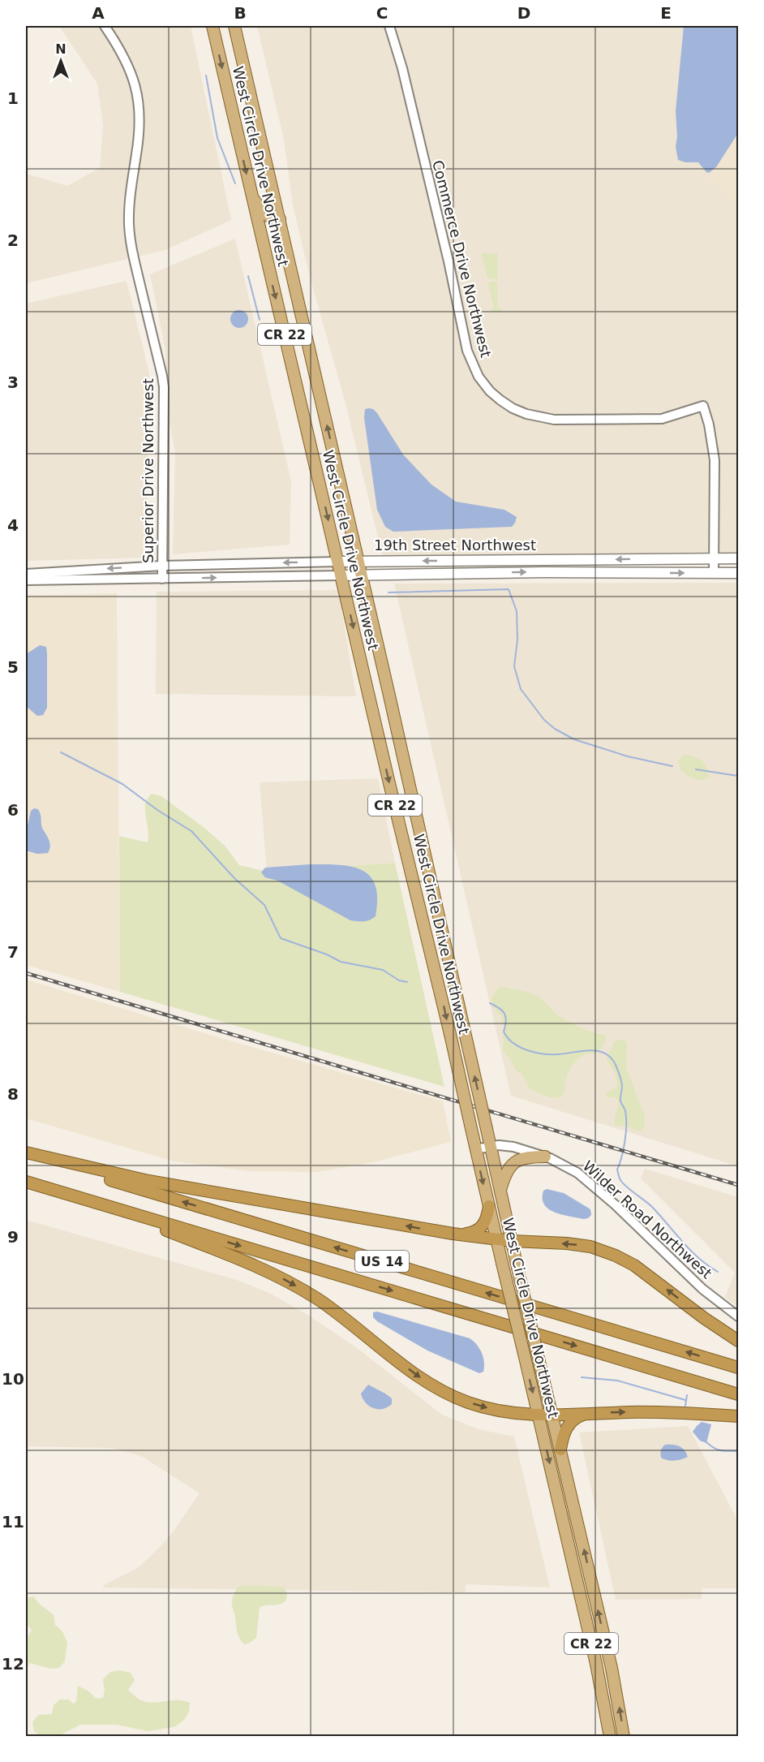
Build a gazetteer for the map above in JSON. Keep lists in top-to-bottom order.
{
  "streets": {
    "highway": ["US 14"],
    "main road": ["West Circle Drive Northwest", "CR 22", "19th Street Northwest"],
    "street": ["Commerce Drive Northwest", "Superior Drive Northwest", "Wilder Road Northwest"]
  },
  "crossings": [
    ["West Circle Drive Northwest", "19th Street Northwest"],
    ["West Circle Drive Northwest", "Wilder Road Northwest"],
    ["Commerce Drive Northwest", "19th Street Northwest"],
    ["Superior Drive Northwest", "19th Street Northwest"]
  ],
  "north": "top",
  "grid": {
    "columns": [
      "A",
      "B",
      "C",
      "D",
      "E"
    ],
    "rows": [
      "1",
      "2",
      "3",
      "4",
      "5",
      "6",
      "7",
      "8",
      "9",
      "10",
      "11",
      "12"
    ]
  }
}
